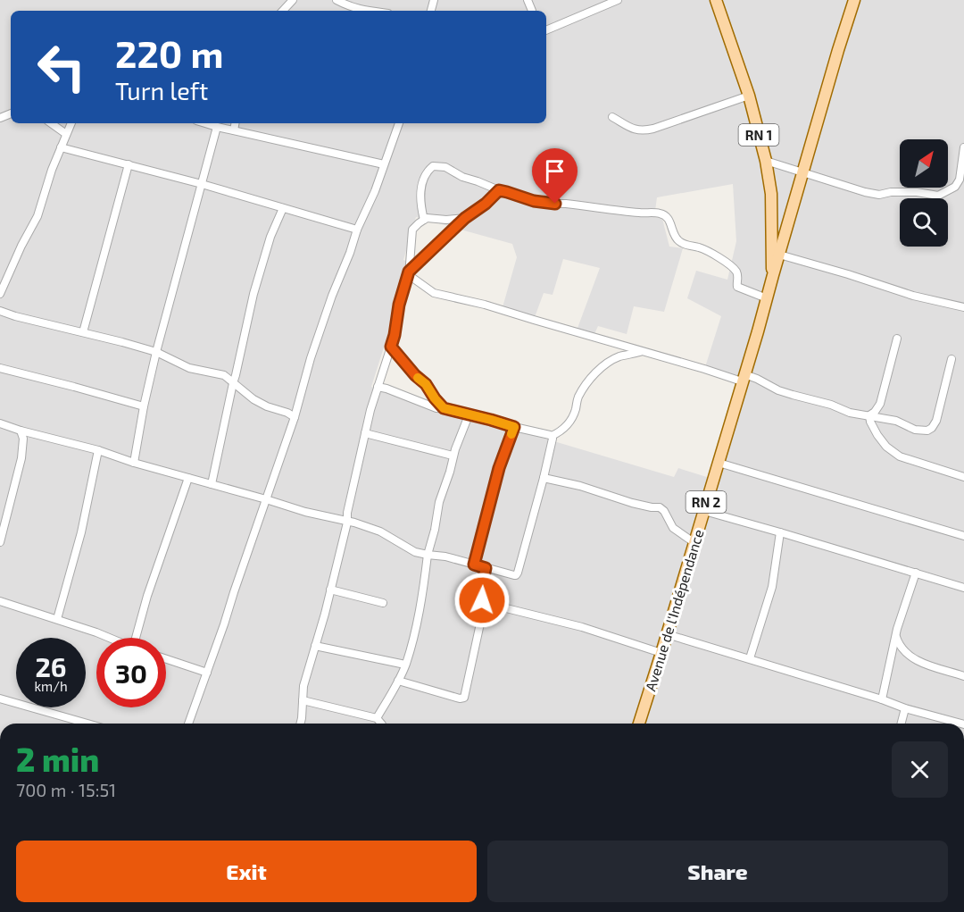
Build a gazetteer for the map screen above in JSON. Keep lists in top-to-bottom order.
{
  "streets": {
    "main road": ["RN 1", "RN 2", "Avenue de l'Indépendance"]
  },
  "crossings": [
    ["RN 1", "RN 2"],
    ["RN 1", "Avenue de l'Indépendance"],
    ["RN 2", "Avenue de l'Indépendance"]
  ],
  "north": "top right",
  "page": {
    "turn": ["220 m", "Turn left"],
    "speed": "26 km/h",
    "limit": "30",
    "heading": ["2 min", "700 m · 15:51"],
    "buttons": ["Exit", "Share"]
  }
}
